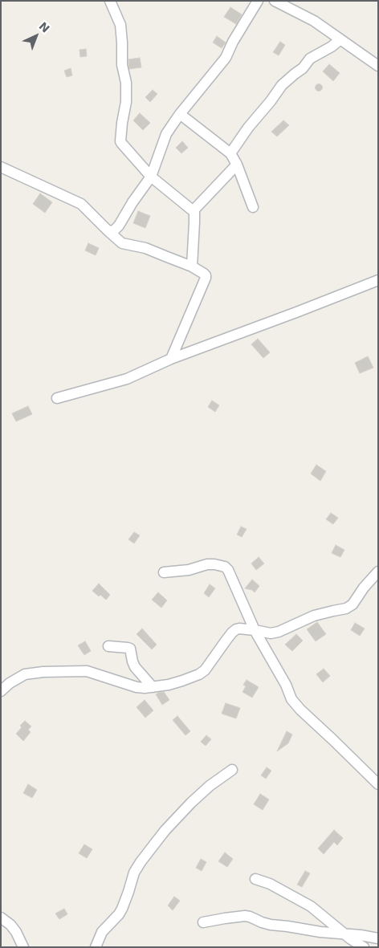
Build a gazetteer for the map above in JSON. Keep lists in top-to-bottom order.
{
  "north": "top right"
}
